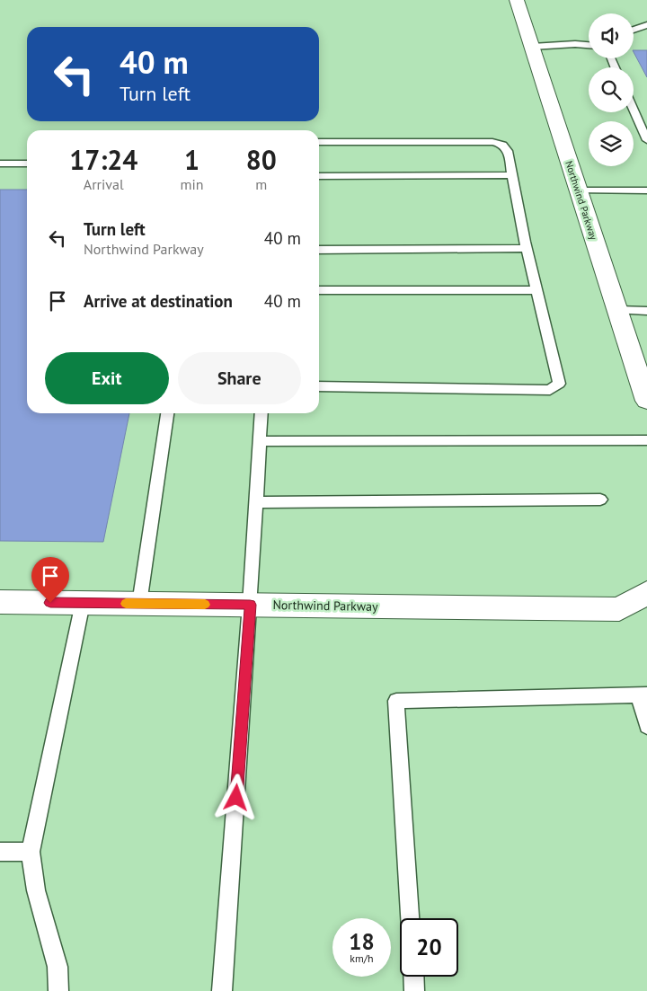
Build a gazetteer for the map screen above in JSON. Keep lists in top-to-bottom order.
{
  "streets": {
    "street": ["Northwind Parkway"]
  },
  "page": {
    "turn": ["40 m", "Turn left"],
    "eta": [
      "17:24",
      "Arrival",
      "1",
      "min",
      "80",
      "m"
    ],
    "list": [
      {
        "name": "Turn left",
        "note": "Northwind Parkway",
        "value": "40 m"
      },
      {
        "name": "Arrive at destination",
        "value": "40 m"
      }
    ],
    "buttons": ["Exit", "Share"],
    "speed": "18 km/h",
    "limit": "20"
  }
}
